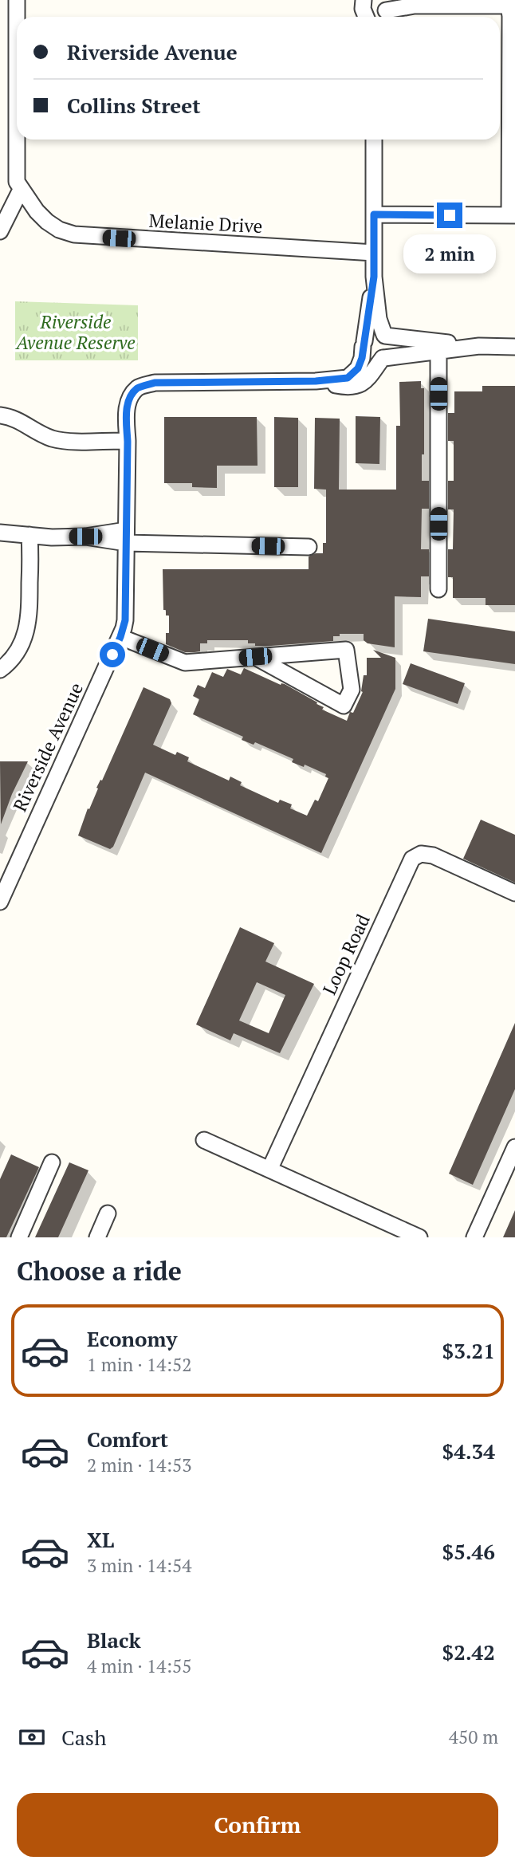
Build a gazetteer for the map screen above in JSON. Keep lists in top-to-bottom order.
{
  "streets": {
    "street": ["Melanie Drive", "Riverside Avenue", "Loop Road"]
  },
  "parks": ["Riverside Avenue Reserve"],
  "page": {
    "banner": ["Riverside Avenue", "Collins Street"],
    "bubble": "2 min",
    "heading": "Choose a ride",
    "list": [
      {
        "name": "Economy",
        "note": "1 min · 14:52",
        "value": "$3.21"
      },
      {
        "name": "Comfort",
        "note": "2 min · 14:53",
        "value": "$4.34"
      },
      {
        "name": "XL",
        "note": "3 min · 14:54",
        "value": "$5.46"
      },
      {
        "name": "Black",
        "note": "4 min · 14:55",
        "value": "$2.42"
      }
    ],
    "pay": ["Cash", "450 m"],
    "buttons": "Confirm"
  }
}
